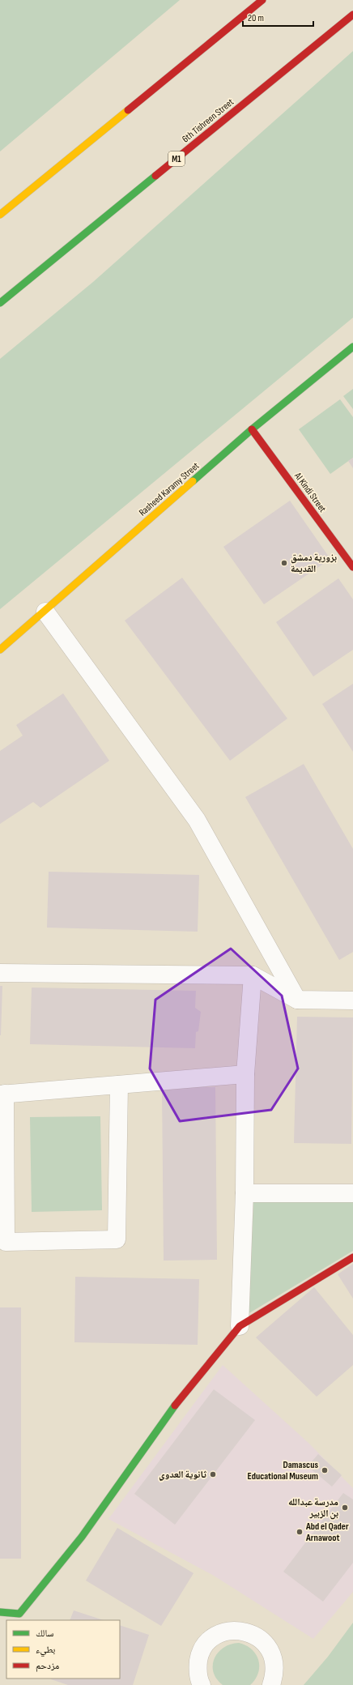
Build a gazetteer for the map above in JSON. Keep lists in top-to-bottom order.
{
  "streets": {
    "main road": [
      "6th Tishreen Street",
      "M1",
      "Rasheed Karamy Street",
      "Al Kindi Street"
    ]
  },
  "crossings": [
    ["Rasheed Karamy Street", "Al Kindi Street"]
  ],
  "places": [
    "بزورية دمشق القديمة",
    "Damascus Educational Museum",
    "ثانوية العدوي",
    "مدرسة عبدالله بن الزبير",
    "Abd el Qader Arnawoot"
  ],
  "legend": ["سالك", "بطيء", "مزدحم"],
  "scale_bar": "20 m"
}
